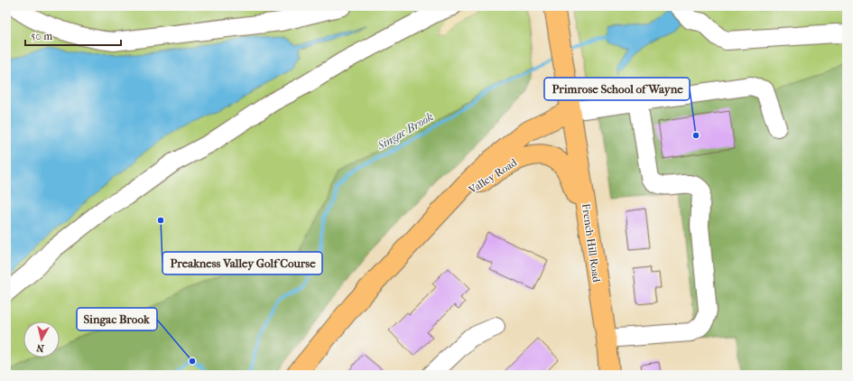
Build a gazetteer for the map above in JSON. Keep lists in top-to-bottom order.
{
  "streets": {
    "main road": ["Valley Road", "French Hill Road"]
  },
  "crossings": [
    ["Valley Road", "French Hill Road"]
  ],
  "water": ["Singac Brook"],
  "places": ["Primrose School of Wayne", "Preakness Valley Golf Course", "Singac Brook"],
  "scale_bar": "50 m",
  "north": "bottom"
}
